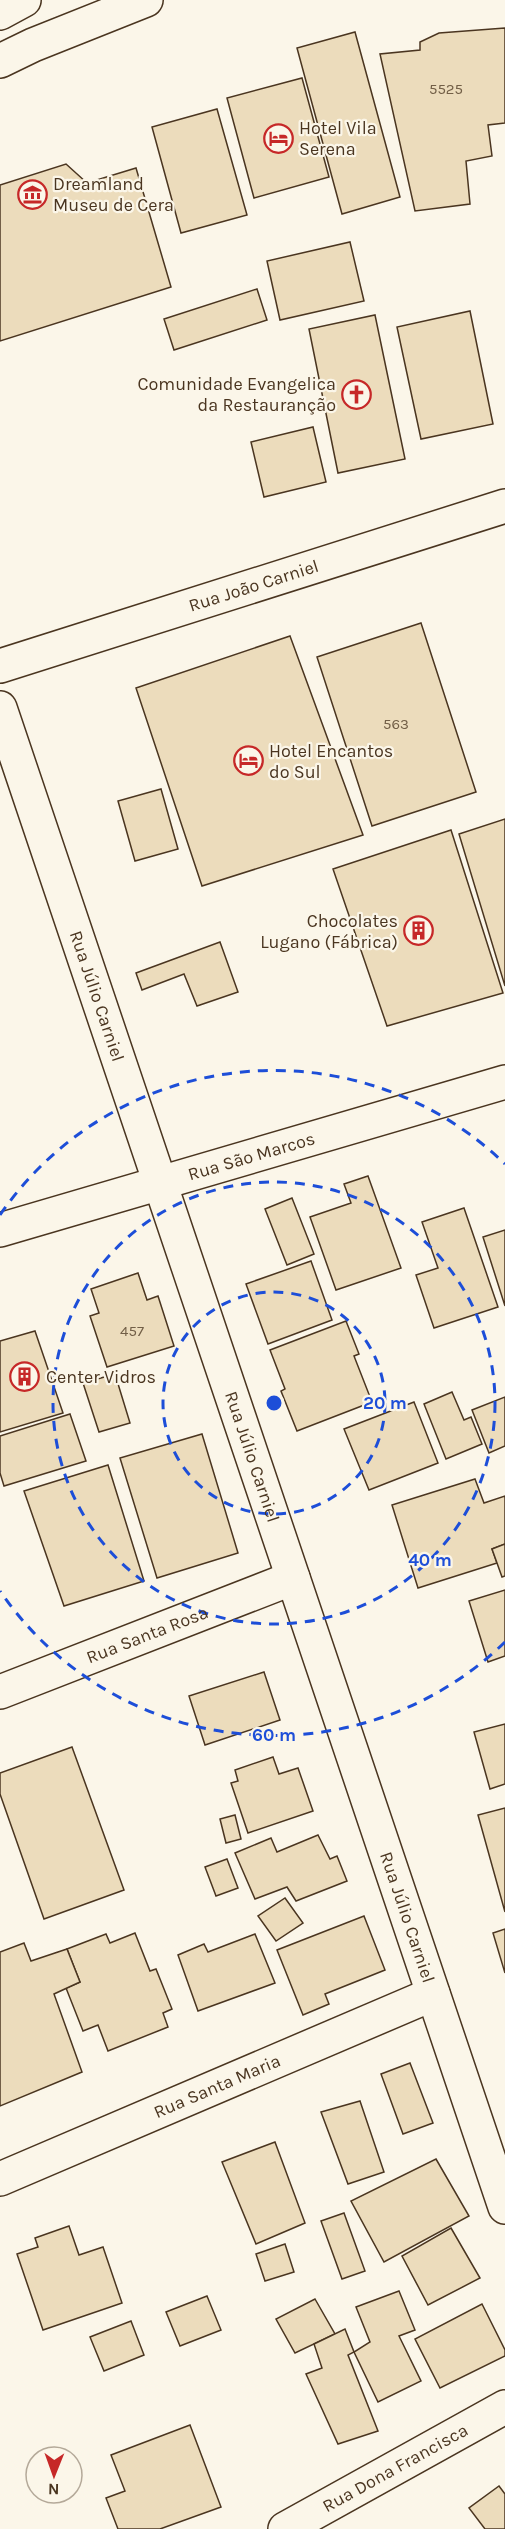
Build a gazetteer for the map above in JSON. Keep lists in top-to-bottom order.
{
  "streets": {
    "street": [
      "Rua João Carniel",
      "Rua Júlio Carniel",
      "Rua São Marcos",
      "Rua Santa Rosa",
      "Rua Santa Maria",
      "Rua Dona Francisca"
    ]
  },
  "crossings": [
    ["Rua Júlio Carniel", "Rua São Marcos"],
    ["Rua Júlio Carniel", "Rua Santa Rosa"],
    ["Rua Júlio Carniel", "Rua Santa Maria"]
  ],
  "places": {
    "hotel": ["Hotel Vila Serena", "Hotel Encantos do Sul"],
    "museum": ["Dreamland Museu de Cera"],
    "church": ["Comunidade Evangelica da Restauranção"],
    "building": ["Chocolates Lugano (Fábrica)", "Center Vidros"]
  },
  "house_numbers": ["5525", "563", "457"],
  "north": "bottom",
  "rings": ["20 m", "40 m", "60 m"]
}
